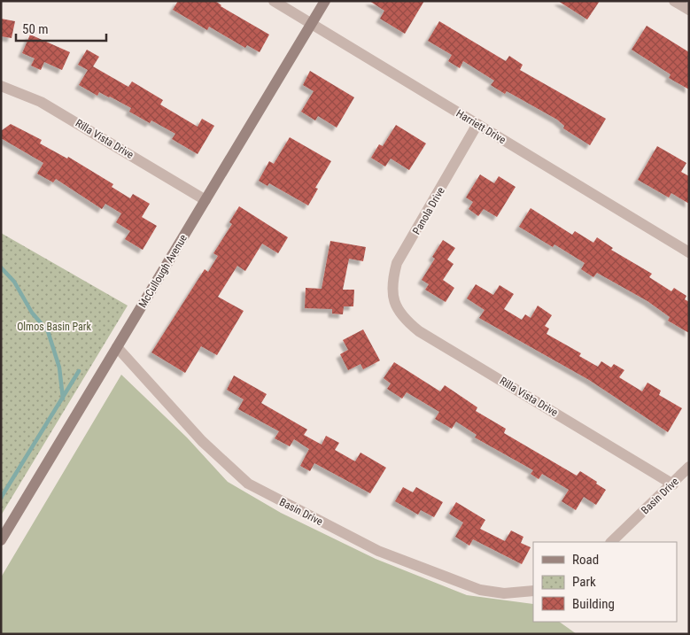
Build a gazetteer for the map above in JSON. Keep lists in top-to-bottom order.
{
  "streets": {
    "main road": ["McCullough Avenue"],
    "street": [
      "Harriett Drive",
      "Rilla Vista Drive",
      "Panola Drive",
      "Basin Drive"
    ]
  },
  "crossings": [
    ["Harriett Drive", "Panola Drive"],
    ["Harriett Drive", "McCullough Avenue"],
    ["Rilla Vista Drive", "Panola Drive"],
    ["Rilla Vista Drive", "McCullough Avenue"],
    ["Rilla Vista Drive", "Basin Drive"],
    ["McCullough Avenue", "Basin Drive"]
  ],
  "parks": ["Olmos Basin Park"],
  "legend": ["Road", "Park", "Building"],
  "scale_bar": "50 m"
}
